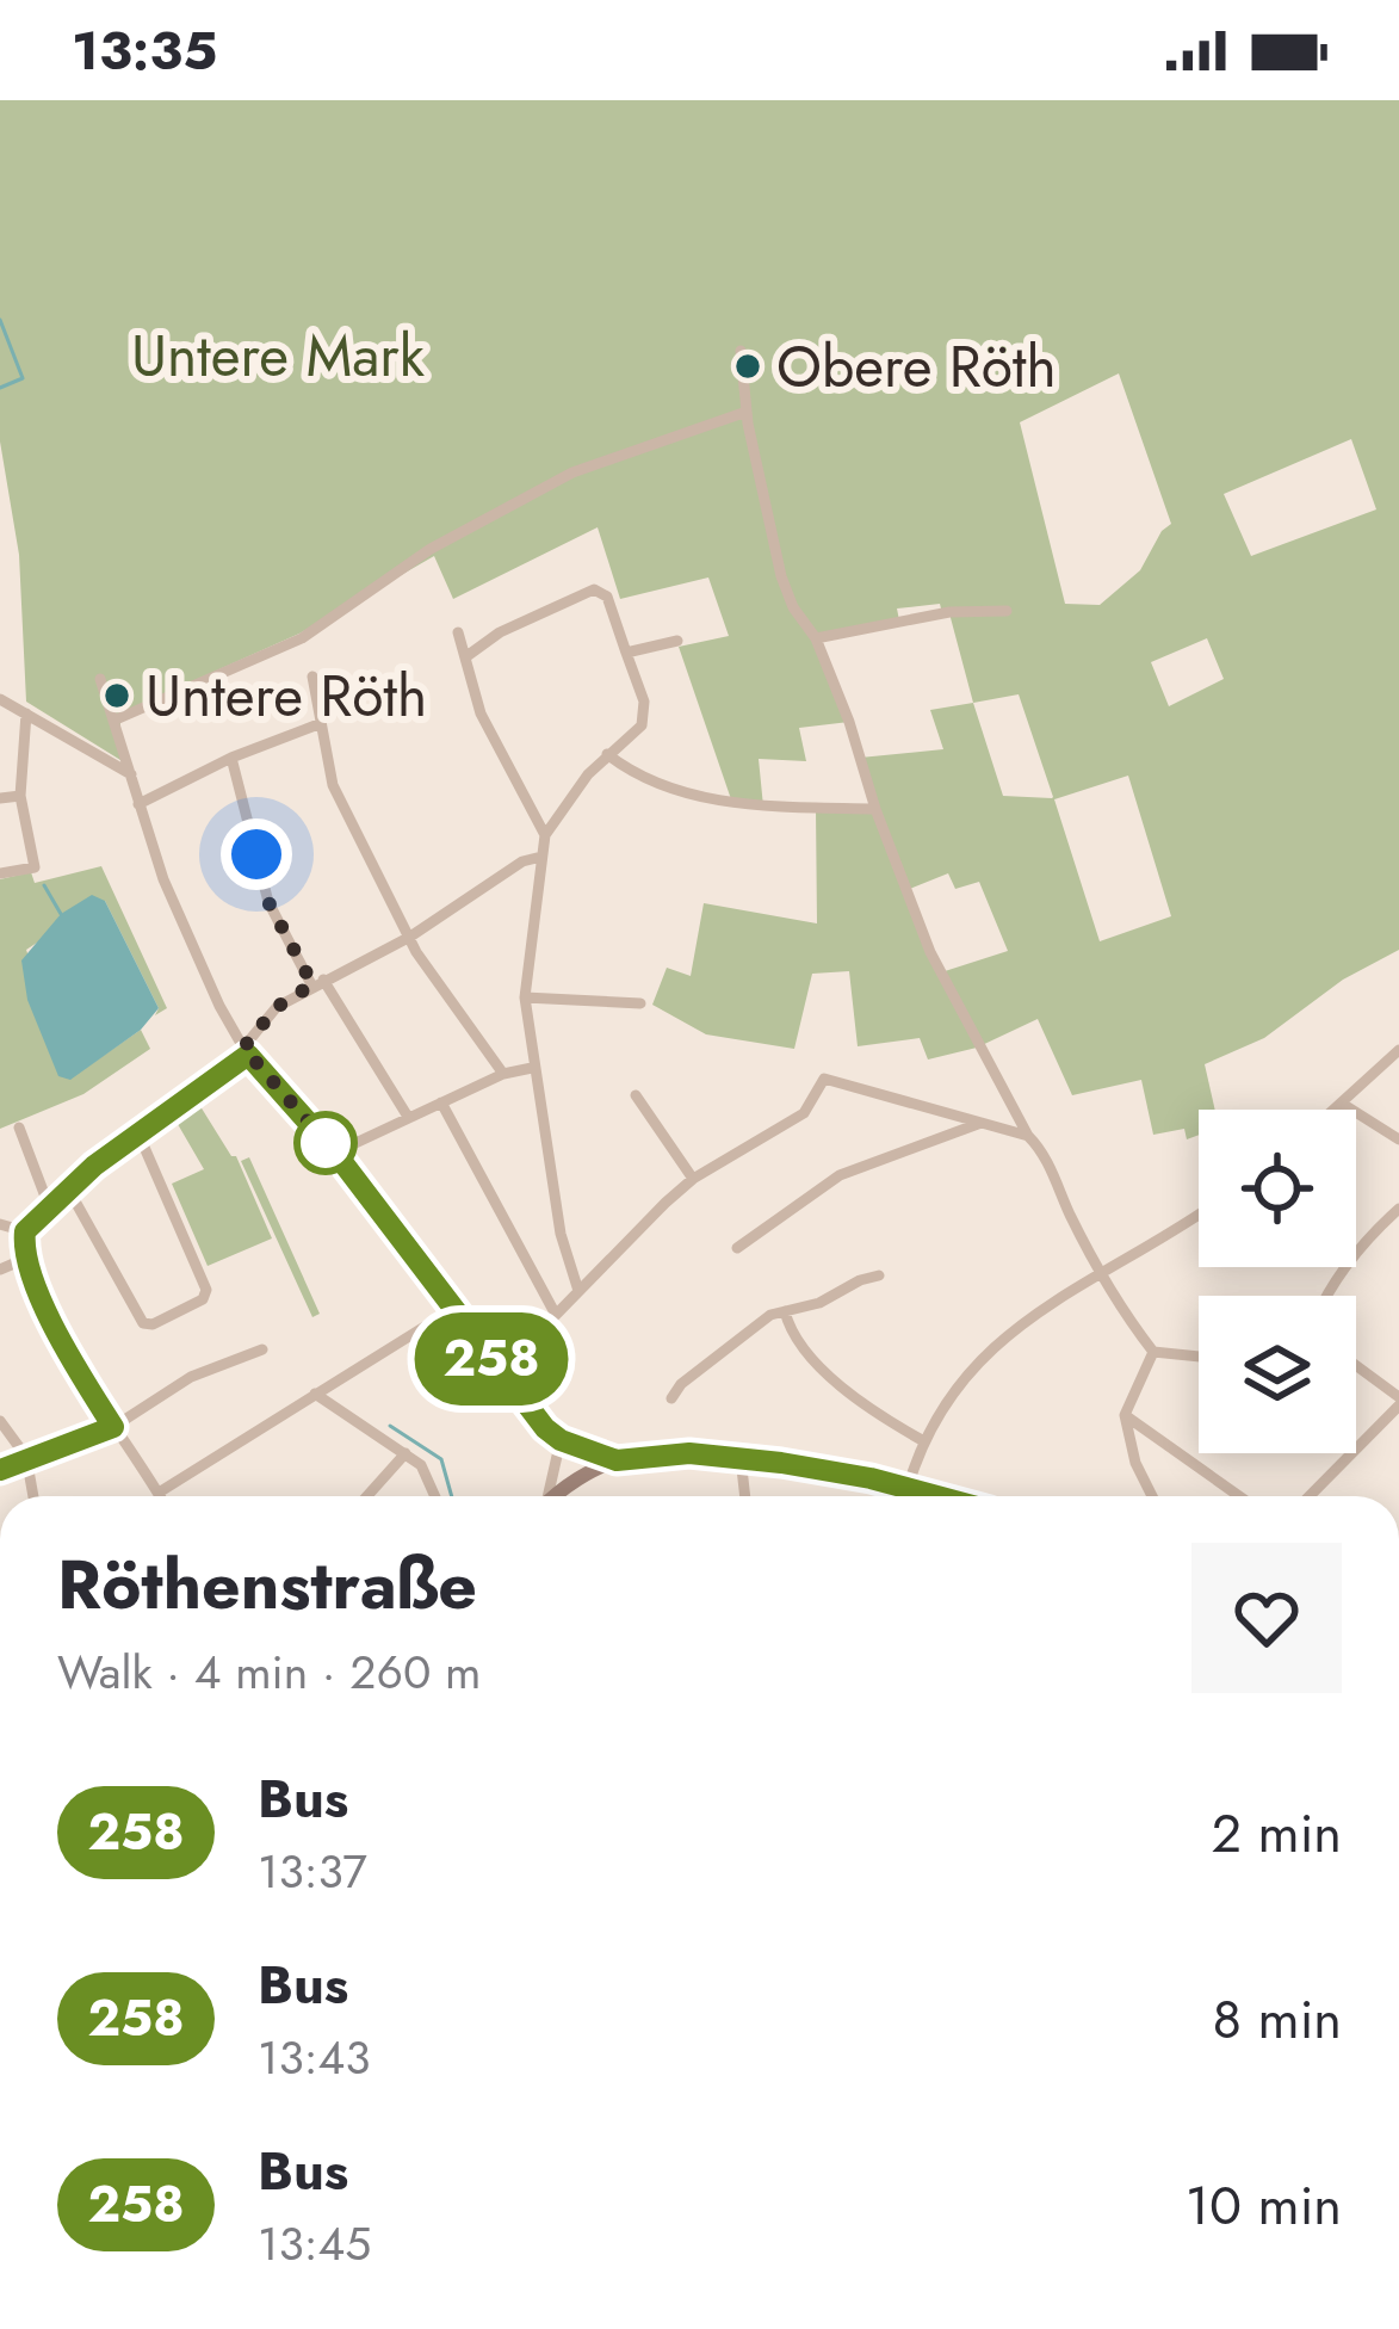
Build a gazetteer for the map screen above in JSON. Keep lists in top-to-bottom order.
{
  "parks": ["Untere Mark"],
  "places": ["Obere Röth", "Untere Röth"],
  "lines": ["bus line 258"],
  "page": {
    "status": "13:35",
    "on_map": "258",
    "heading": ["Röthenstraße", "Walk · 4 min · 260 m"],
    "list": [
      {
        "mark": "258",
        "name": "Bus",
        "note": "13:37",
        "value": "2 min"
      },
      {
        "mark": "258",
        "name": "Bus",
        "note": "13:43",
        "value": "8 min"
      },
      {
        "mark": "258",
        "name": "Bus",
        "note": "13:45",
        "value": "10 min"
      }
    ]
  }
}
